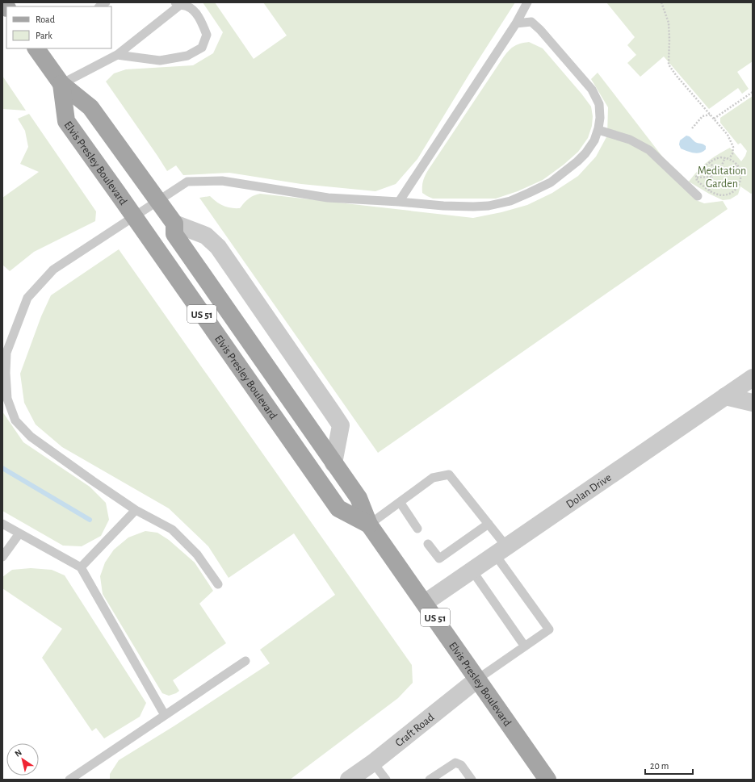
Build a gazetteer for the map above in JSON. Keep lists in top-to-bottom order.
{
  "streets": {
    "main road": ["Elvis Presley Boulevard", "US 51"],
    "street": ["Dolan Drive", "Craft Road"]
  },
  "crossings": [
    ["Elvis Presley Boulevard", "Dolan Drive"],
    ["Elvis Presley Boulevard", "Craft Road"]
  ],
  "parks": ["Meditation Garden"],
  "legend": ["Road", "Park"],
  "scale_bar": "20 m",
  "north": "top left"
}
